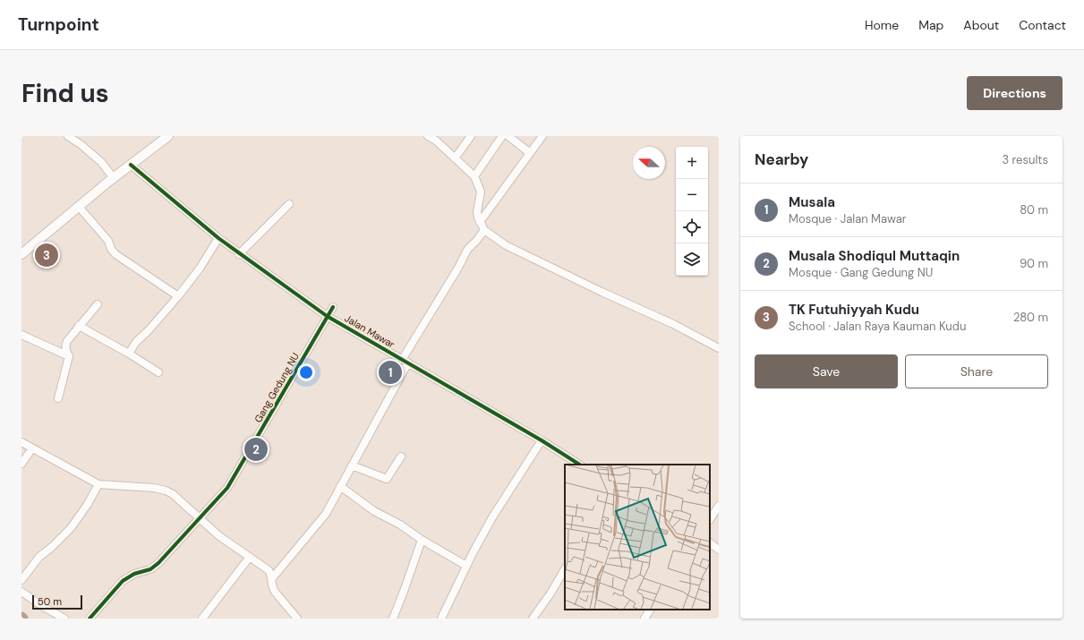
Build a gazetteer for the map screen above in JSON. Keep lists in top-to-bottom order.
{
  "streets": {
    "street": ["Jalan Mawar", "Gang Gedung NU"]
  },
  "crossings": [
    ["Jalan Mawar", "Gang Gedung NU"]
  ],
  "scale_bar": "50 m",
  "north": "left",
  "page": {
    "header": "Turnpoint",
    "nav": [
      "Home",
      "Map",
      "About",
      "Contact"
    ],
    "buttons": [
      "Directions",
      ["Save", "Share"]
    ],
    "title": "Find us",
    "heading": ["Nearby", "3 results"],
    "map_buttons": ["+", "−"],
    "list": [
      {
        "mark": "1",
        "name": "Musala",
        "note": "Mosque · Jalan Mawar",
        "value": "80 m"
      },
      {
        "mark": "2",
        "name": "Musala Shodiqul Muttaqin",
        "note": "Mosque · Gang Gedung NU",
        "value": "90 m"
      },
      {
        "mark": "3",
        "name": "TK Futuhiyyah Kudu",
        "note": "School · Jalan Raya Kauman Kudu",
        "value": "280 m"
      }
    ],
    "pins": ["3", "1", "2"],
    "scale": "50 m"
  }
}
